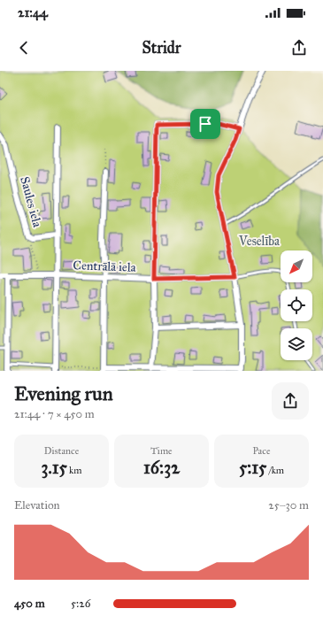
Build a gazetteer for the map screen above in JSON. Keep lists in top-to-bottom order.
{
  "streets": {
    "street": ["Saules iela", "Centrālā iela"]
  },
  "crossings": [
    ["Saules iela", "Centrālā iela"]
  ],
  "parks": ["Veselība"],
  "north": "bottom left",
  "page": {
    "status": "21:44",
    "header": "Stridr",
    "heading": ["Evening run", "21:44 · 7 × 450 m"],
    "stats": [
      ["Distance", "3.15 km"],
      ["Time", "16:32"],
      ["Pace", "5:15 /km"]
    ],
    "chart": ["Elevation", "25–30 m"],
    "list": [
      {
        "name": "450 m",
        "note": "5:26"
      }
    ]
  }
}
